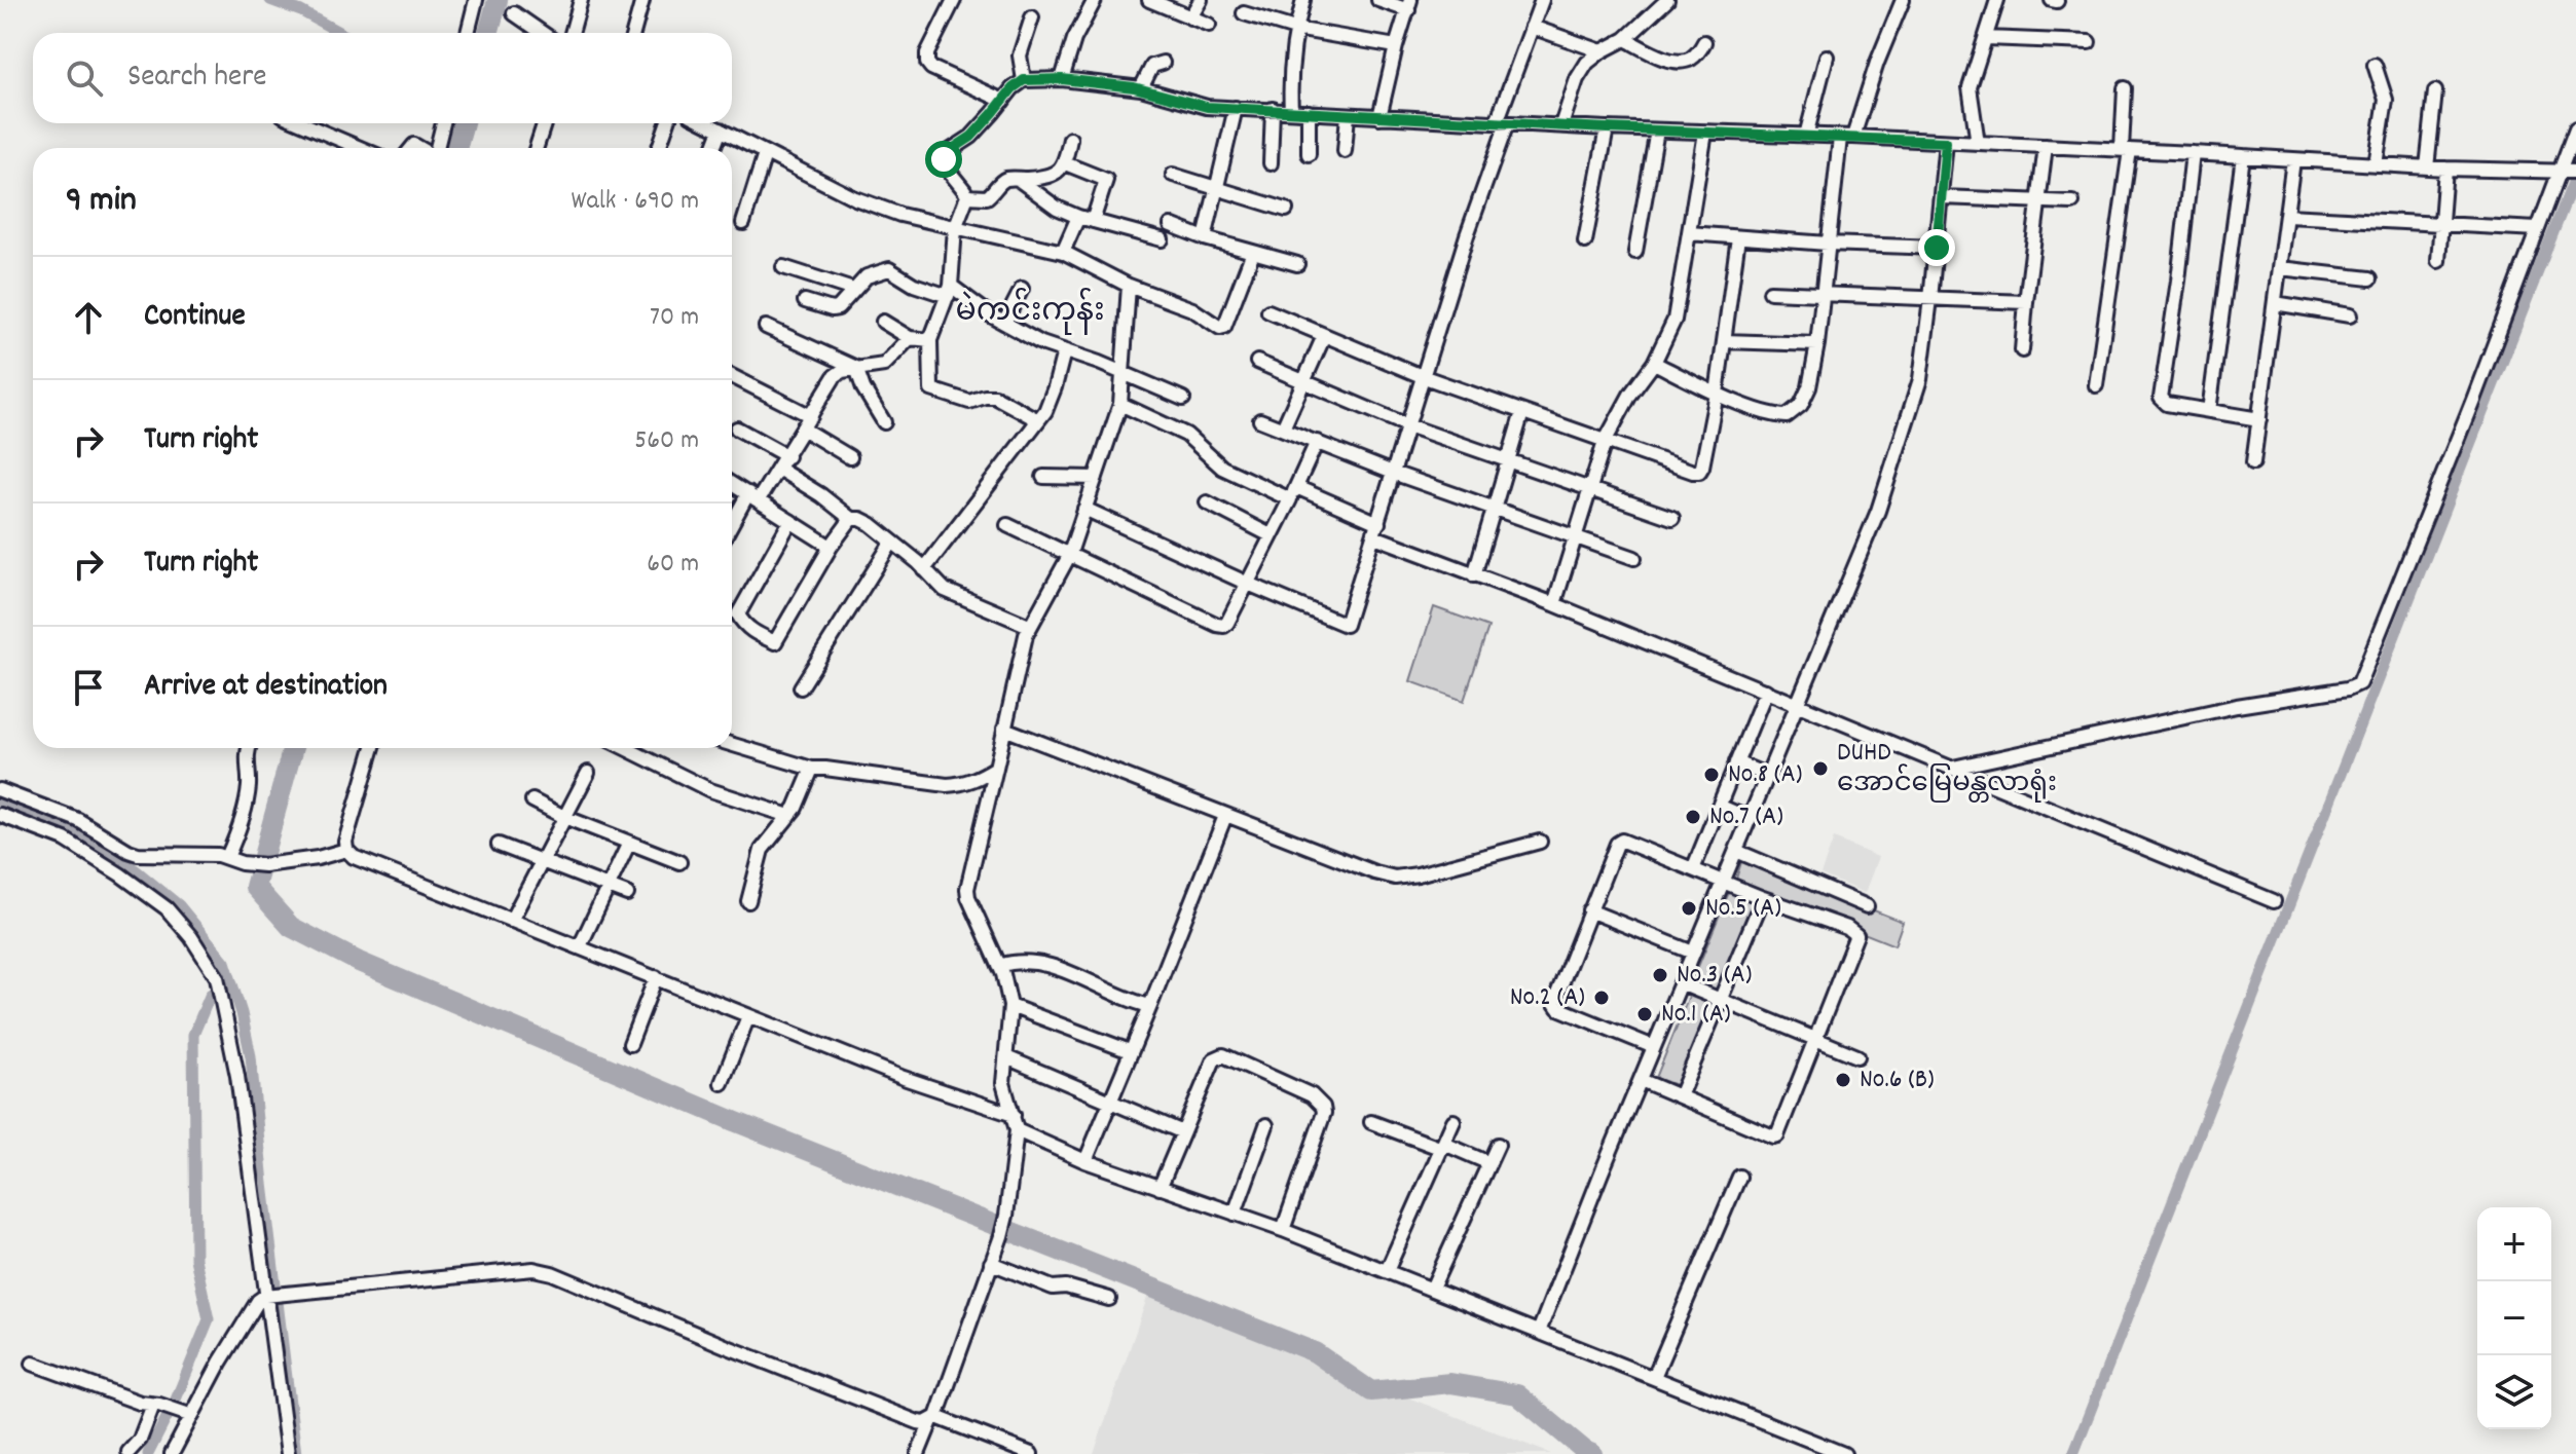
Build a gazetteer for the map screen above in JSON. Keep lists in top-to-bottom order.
{
  "districts": ["မဲကင်းကုန်း"],
  "places": [
    "DUHD အောင်မြေမန္တလာရုံး",
    "No.8 (A)",
    "No.7 (A)",
    "No.5 (A)",
    "No.3 (A)",
    "No.2 (A)",
    "No.1 (A)",
    "No.6 (B)"
  ],
  "page": {
    "search": "Search here",
    "heading": ["9 min", "Walk · 690 m"],
    "list": [
      ["Continue", "70 m"],
      ["Turn right", "560 m"],
      ["Turn right", "60 m"],
      "Arrive at destination"
    ],
    "map_buttons": ["+", "−"]
  }
}
